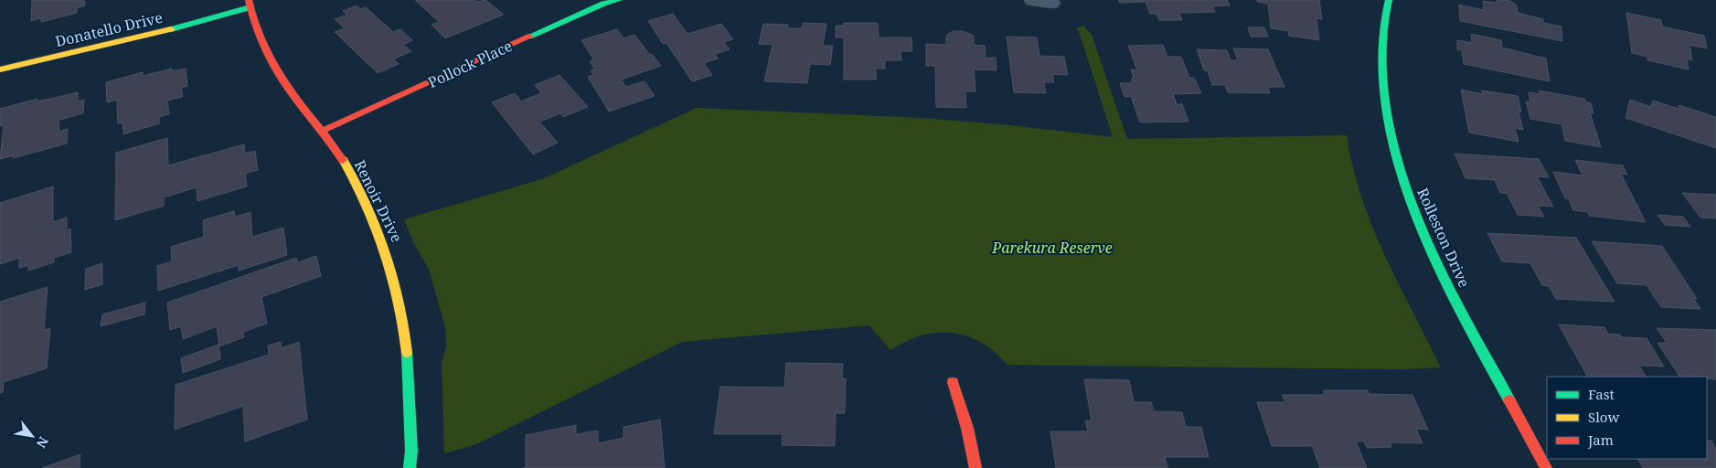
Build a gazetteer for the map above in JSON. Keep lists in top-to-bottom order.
{
  "streets": {
    "street": [
      "Donatello Drive",
      "Pollock Place",
      "Renoir Drive",
      "Rolleston Drive"
    ]
  },
  "crossings": [
    ["Donatello Drive", "Renoir Drive"],
    ["Pollock Place", "Renoir Drive"]
  ],
  "parks": ["Parekura Reserve"],
  "legend": ["Fast", "Slow", "Jam"],
  "north": "bottom right"
}
